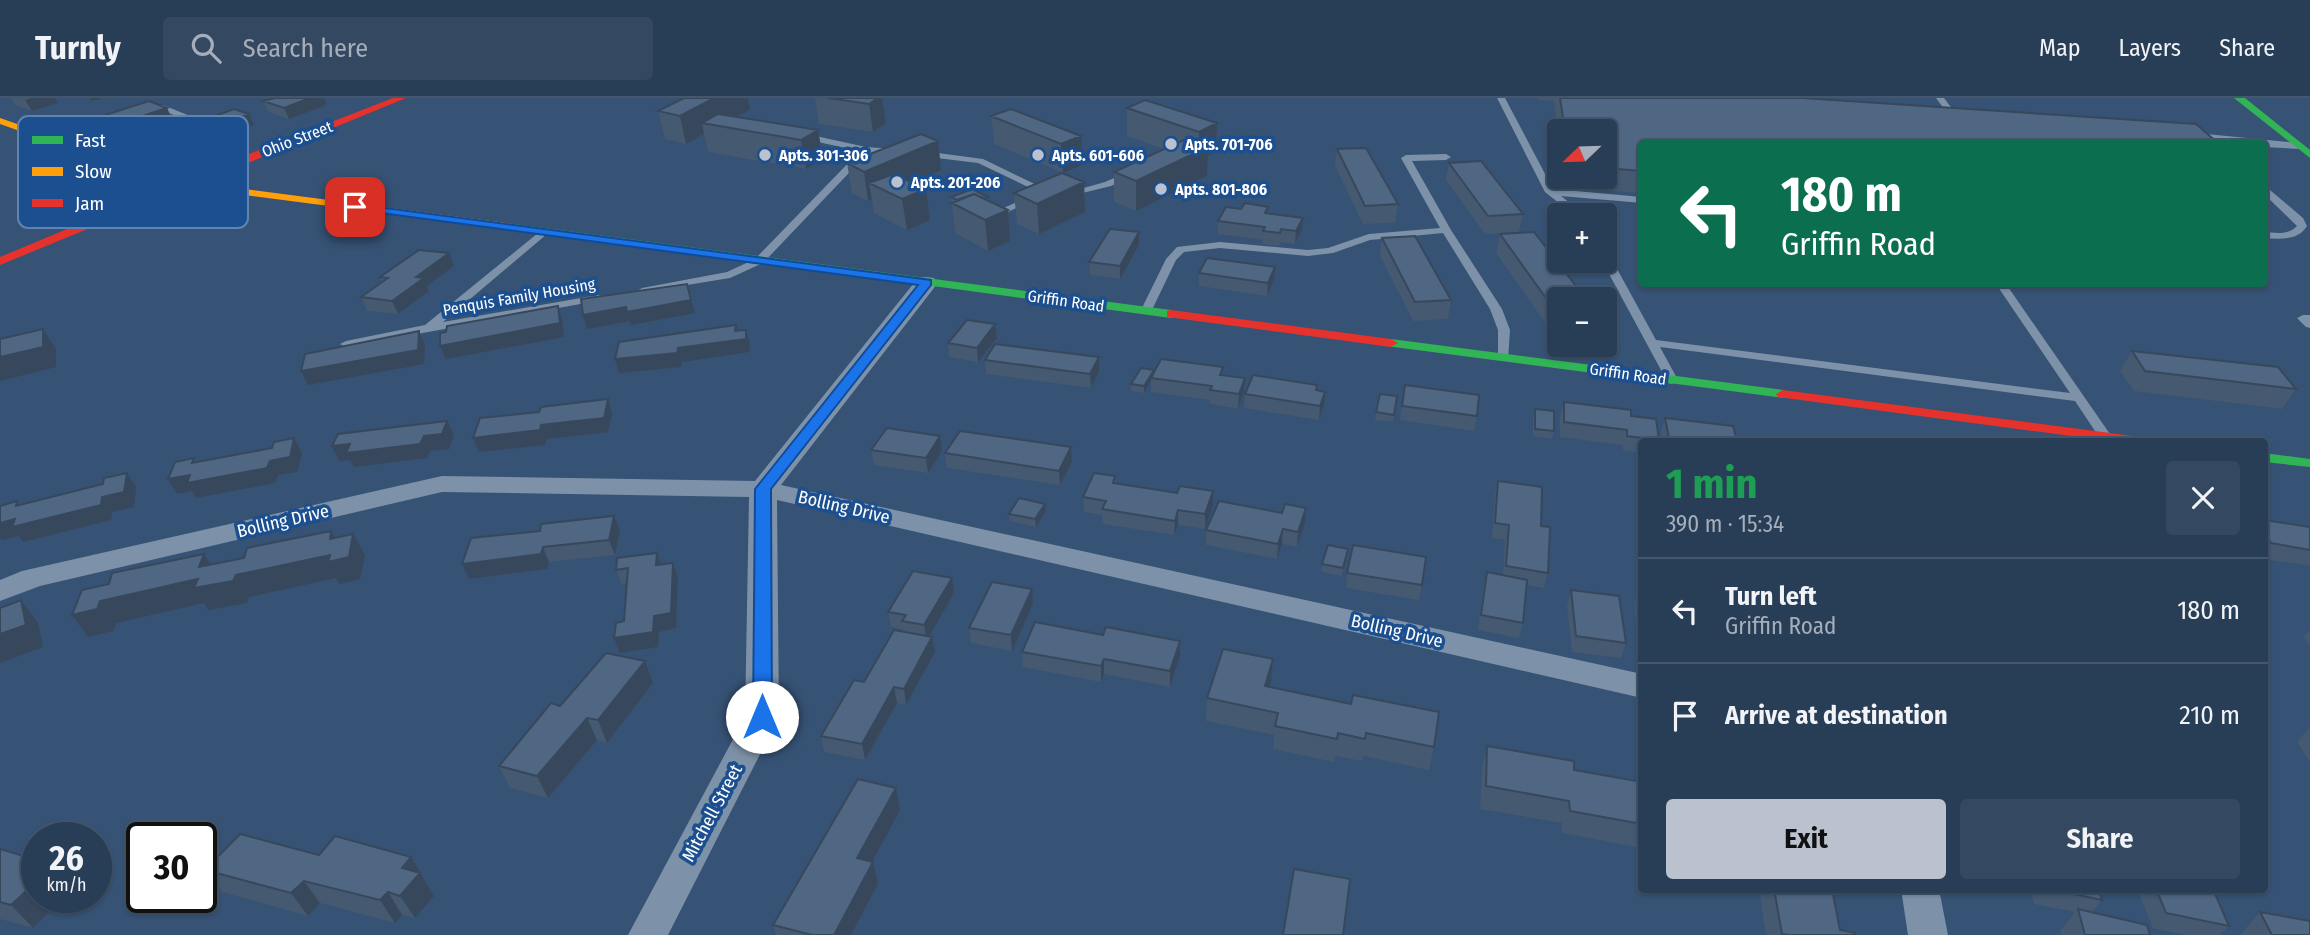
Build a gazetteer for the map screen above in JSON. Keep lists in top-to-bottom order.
{
  "streets": {
    "main road": ["Ohio Street", "Griffin Road"],
    "street": ["Bolling Drive", "Mitchell Street"],
    "lane": ["Penquis Family Housing"]
  },
  "crossings": [
    ["Penquis Family Housing", "Griffin Road"],
    ["Bolling Drive", "Mitchell Street"]
  ],
  "places": [
    "Apts. 701-706",
    "Apts. 301-306",
    "Apts. 601-606",
    "Apts. 201-206",
    "Apts. 801-806"
  ],
  "legend": ["Fast", "Slow", "Jam"],
  "north": "bottom left",
  "page": {
    "header": "Turnly",
    "search": "Search here",
    "nav": ["Map", "Layers", "Share"],
    "map_buttons": ["+", "−"],
    "turn": ["180 m", "Griffin Road"],
    "heading": ["1 min", "390 m · 15:34"],
    "list": [
      {
        "name": "Turn left",
        "note": "Griffin Road",
        "value": "180 m"
      },
      {
        "name": "Arrive at destination",
        "value": "210 m"
      }
    ],
    "buttons": ["Exit", "Share"],
    "speed": "26 km/h",
    "limit": "30"
  }
}
